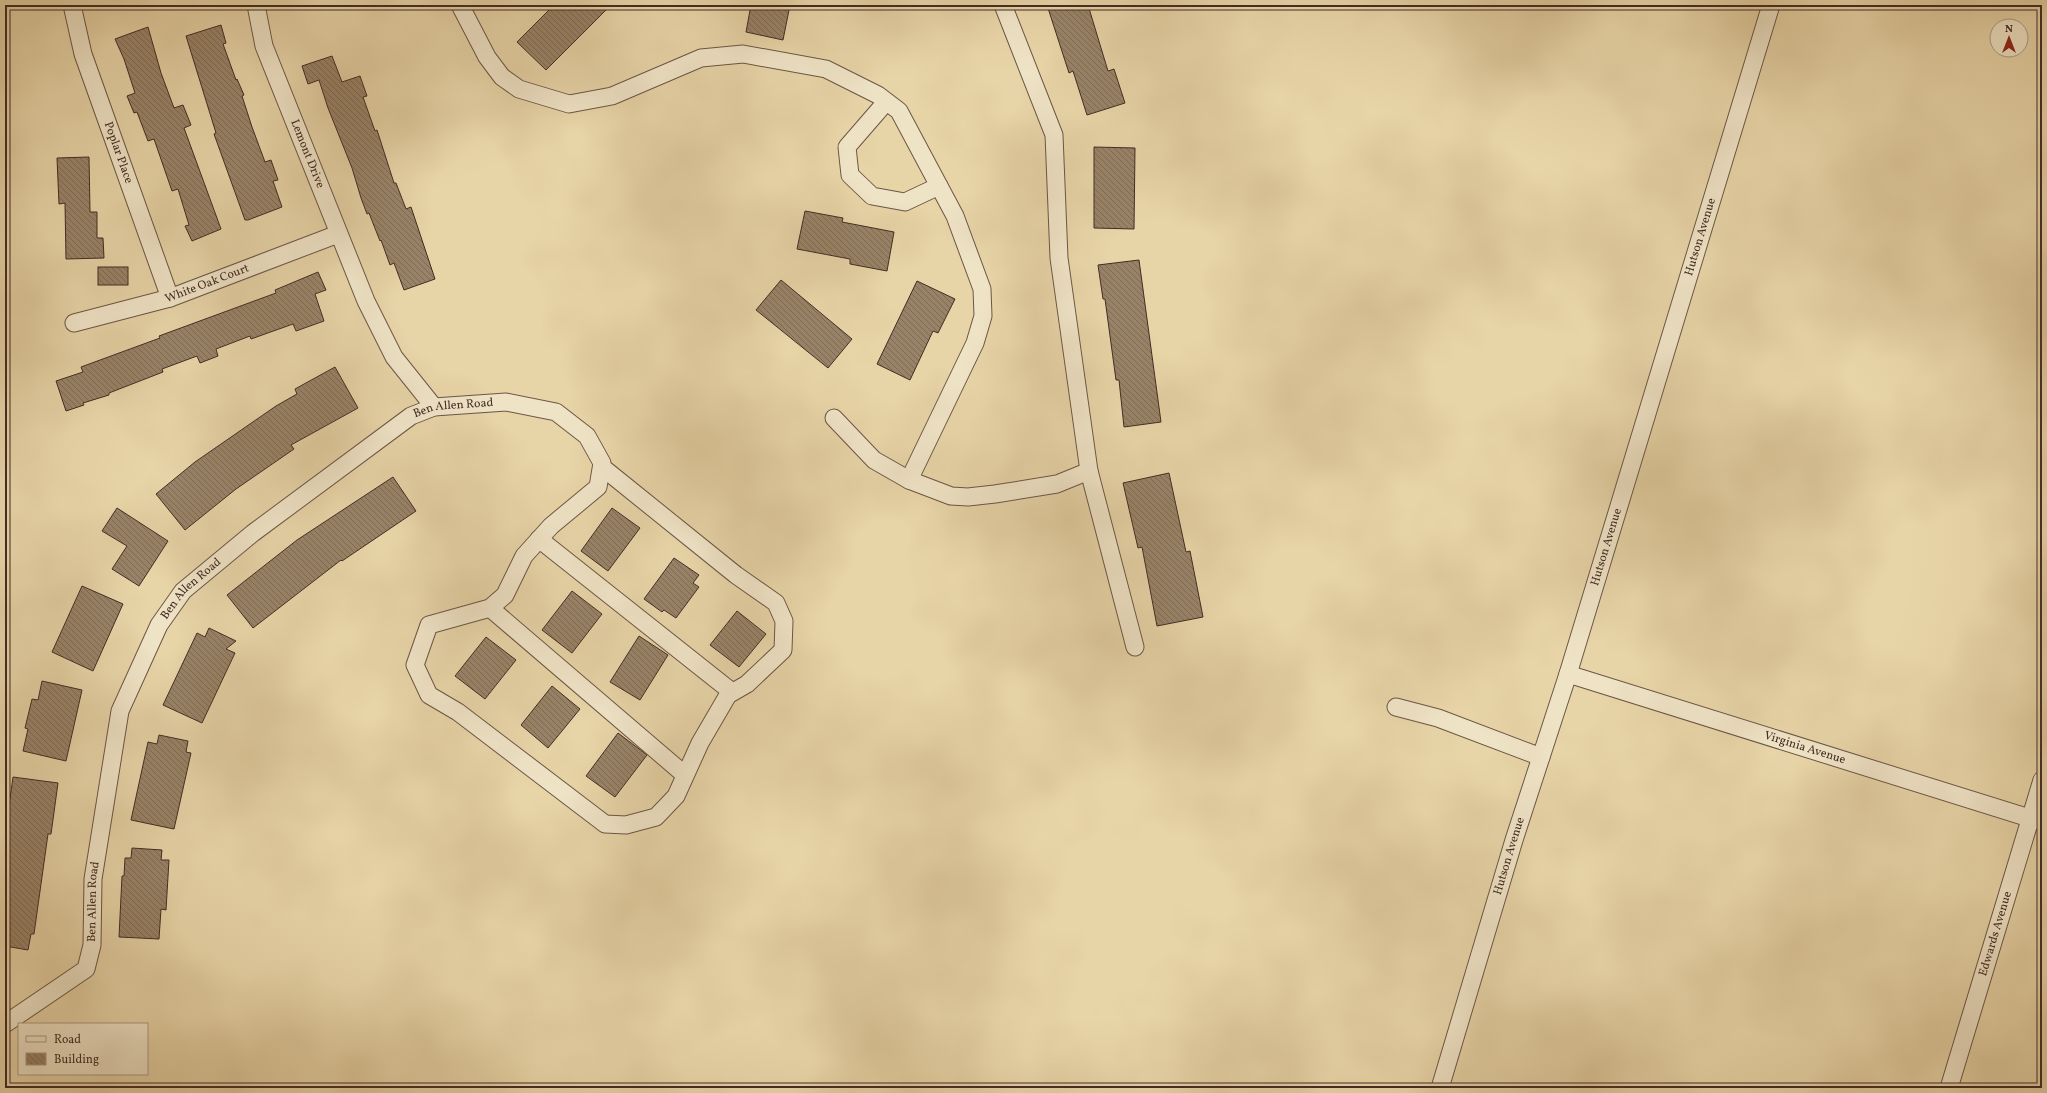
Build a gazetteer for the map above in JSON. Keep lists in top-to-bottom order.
{
  "streets": {
    "street": [
      "Poplar Place",
      "Lemont Drive",
      "Hutson Avenue",
      "White Oak Court",
      "Ben Allen Road",
      "Virginia Avenue",
      "Edwards Avenue"
    ]
  },
  "crossings": [
    ["Poplar Place", "White Oak Court"],
    ["Lemont Drive", "White Oak Court"],
    ["Lemont Drive", "Ben Allen Road"],
    ["Hutson Avenue", "Virginia Avenue"],
    ["Virginia Avenue", "Edwards Avenue"]
  ],
  "legend": ["Road", "Building"],
  "north": "top"
}
